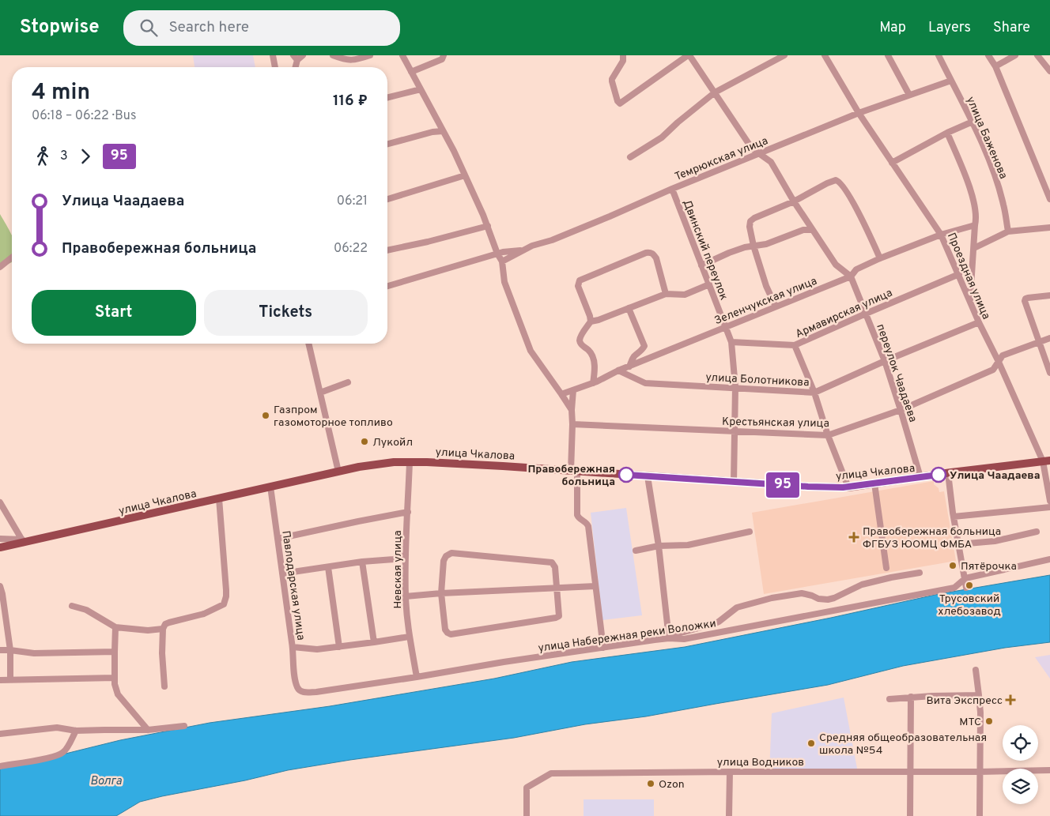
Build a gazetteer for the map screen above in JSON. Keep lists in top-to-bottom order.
{
  "streets": {
    "main road": ["улица Чкалова"],
    "street": [
      "улица Баженова",
      "Темрюкская улица",
      "Двинский переулок",
      "Проездная улица",
      "Зеленчукская улица",
      "Армавирская улица",
      "переулок Чаадаева",
      "улица Болотникова",
      "Крестьянская улица",
      "Невская улица",
      "Павлодарская улица",
      "улица Набережная реки Воложки",
      "улица Водников"
    ]
  },
  "crossings": [
    ["улица Баженова", "Темрюкская улица"],
    ["Темрюкская улица", "Двинский переулок"],
    ["Темрюкская улица", "Проездная улица"],
    ["Двинский переулок", "Зеленчукская улица"],
    ["Двинский переулок", "Армавирская улица"],
    ["Двинский переулок", "улица Болотникова"],
    ["Двинский переулок", "Крестьянская улица"],
    ["Двинский переулок", "улица Чкалова"],
    ["Проездная улица", "Зеленчукская улица"],
    ["Проездная улица", "Армавирская улица"],
    ["Проездная улица", "улица Болотникова"],
    ["Проездная улица", "Крестьянская улица"],
    ["Проездная улица", "улица Чкалова"],
    ["Зеленчукская улица", "переулок Чаадаева"],
    ["Зеленчукская улица", "улица Болотникова"],
    ["Армавирская улица", "переулок Чаадаева"],
    ["переулок Чаадаева", "улица Болотникова"],
    ["переулок Чаадаева", "Крестьянская улица"],
    ["переулок Чаадаева", "улица Чкалова"],
    ["улица Чкалова", "Невская улица"],
    ["улица Чкалова", "Павлодарская улица"],
    ["Невская улица", "улица Набережная реки Воложки"],
    ["Павлодарская улица", "улица Набережная реки Воложки"]
  ],
  "water": ["Волга"],
  "places": {
    "other": [
      "Газпром газомоторное топливо",
      "Лукойл",
      "Правобережная больница",
      "Улица Чаадаева",
      "Пятёрочка",
      "Трусовский хлебозавод",
      "МТС",
      "Средняя общеобразовательная школа №54",
      "Ozon"
    ],
    "health": ["Правобережная больница ФГБУЗ ЮОМЦ ФМБА", "Вита Экспресс"]
  },
  "lines": ["bus line 95"],
  "page": {
    "header": "Stopwise",
    "search": "Search here",
    "nav": ["Map", "Layers", "Share"],
    "on_map": "95",
    "heading": ["4 min", "06:18 – 06:22 · Bus", "116 ₽"],
    "legs": ["3", "95"],
    "list": [
      {
        "name": "Улица Чаадаева",
        "value": "06:21"
      },
      {
        "name": "Правобережная больница",
        "value": "06:22"
      }
    ],
    "buttons": ["Start", "Tickets"]
  }
}
